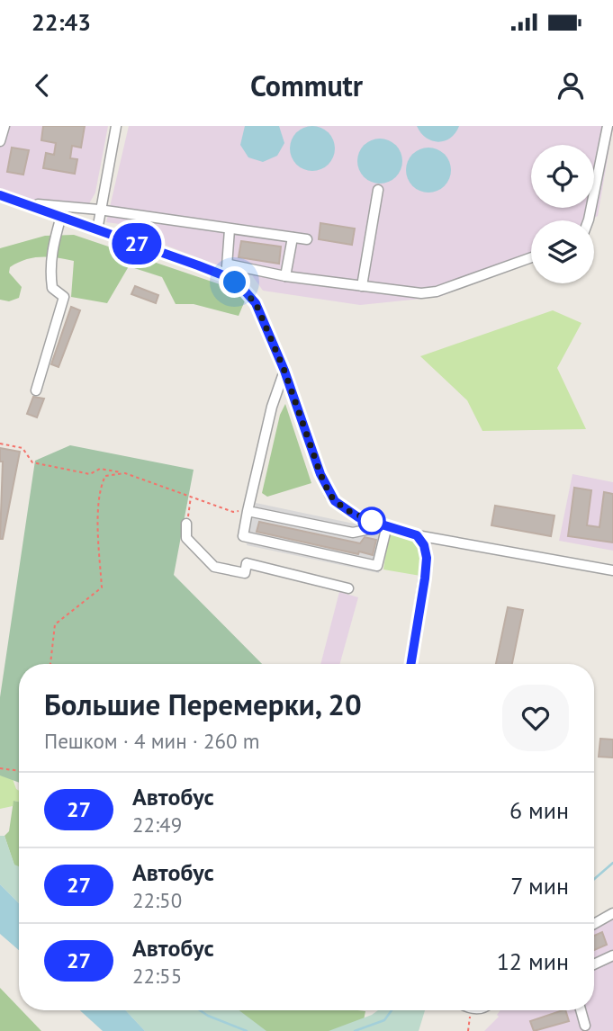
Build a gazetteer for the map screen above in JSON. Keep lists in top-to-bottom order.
{
  "lines": ["bus line 27"],
  "page": {
    "status": "22:43",
    "header": "Commutr",
    "on_map": "27",
    "heading": ["Большие Перемерки, 20", "Пешком · 4 мин · 260 m"],
    "list": [
      {
        "mark": "27",
        "name": "Автобус",
        "note": "22:49",
        "value": "6 мин"
      },
      {
        "mark": "27",
        "name": "Автобус",
        "note": "22:50",
        "value": "7 мин"
      },
      {
        "mark": "27",
        "name": "Автобус",
        "note": "22:55",
        "value": "12 мин"
      }
    ]
  }
}
